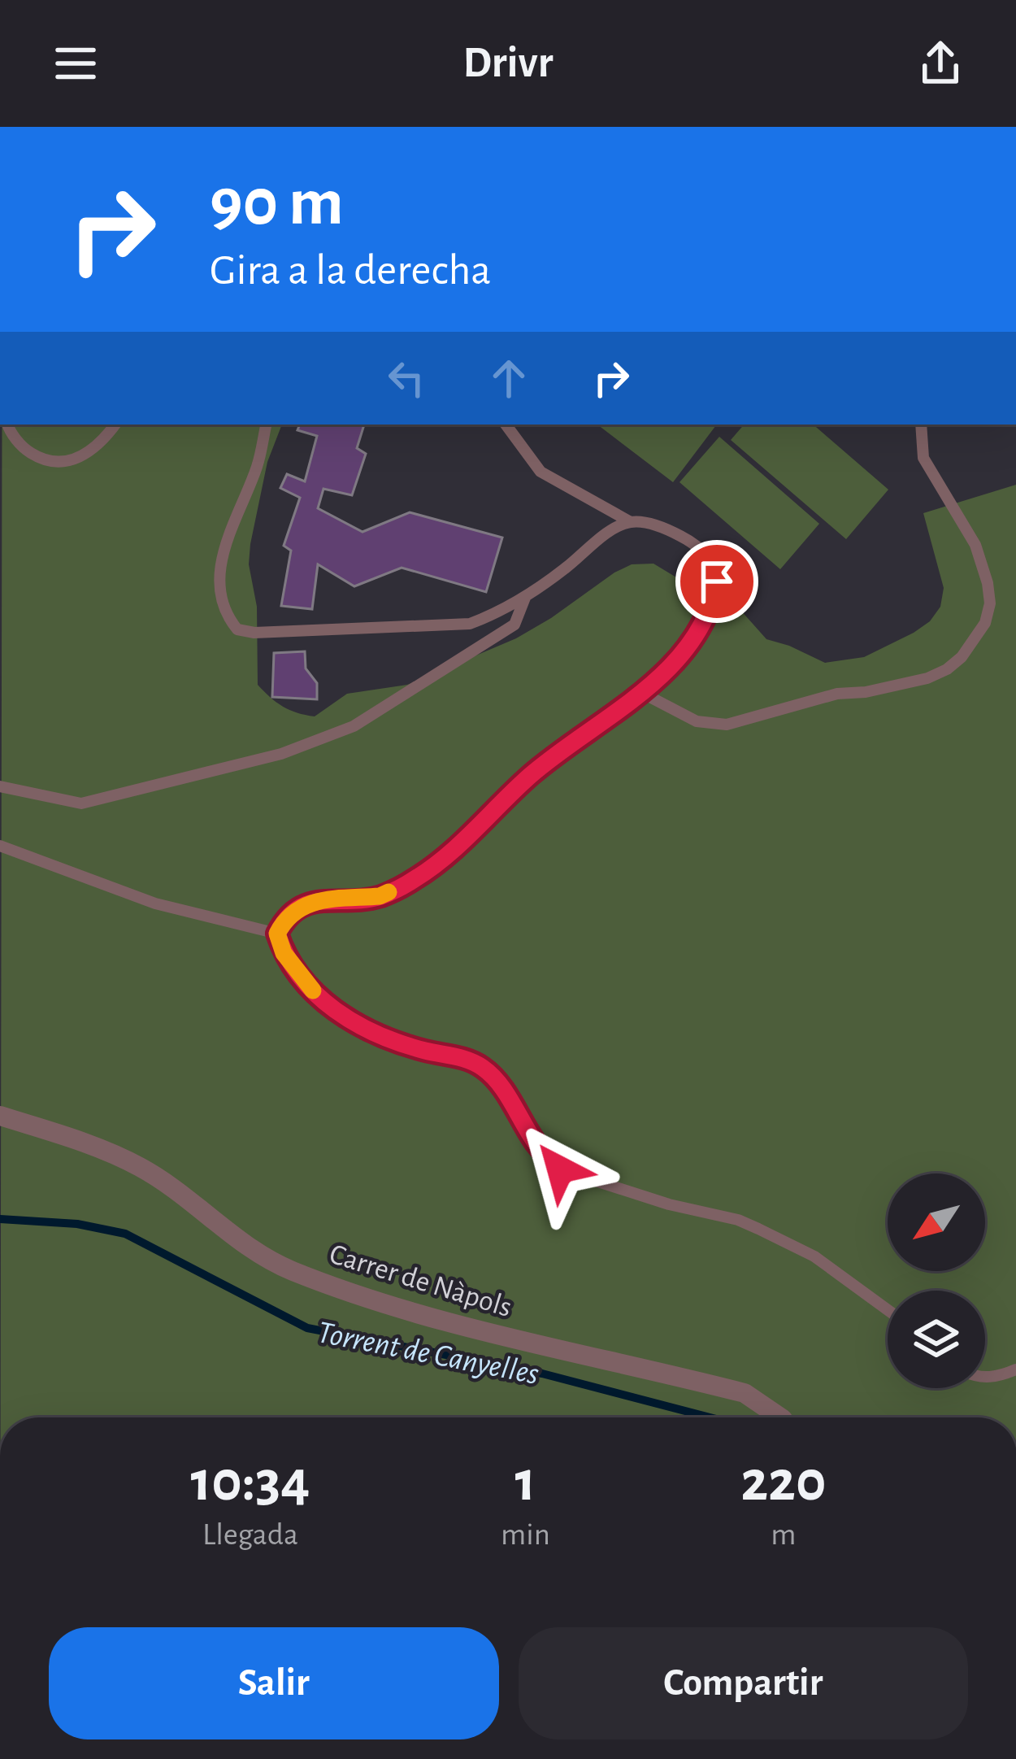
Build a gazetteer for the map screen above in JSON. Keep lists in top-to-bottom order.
{
  "streets": {
    "street": ["Carrer de Nàpols"]
  },
  "water": ["Torrent de Canyelles"],
  "north": "bottom left",
  "page": {
    "header": "Drivr",
    "turn": ["90 m", "Gira a la derecha"],
    "eta": [
      "10:34",
      "Llegada",
      "1",
      "min",
      "220",
      "m"
    ],
    "buttons": ["Salir", "Compartir"]
  }
}
